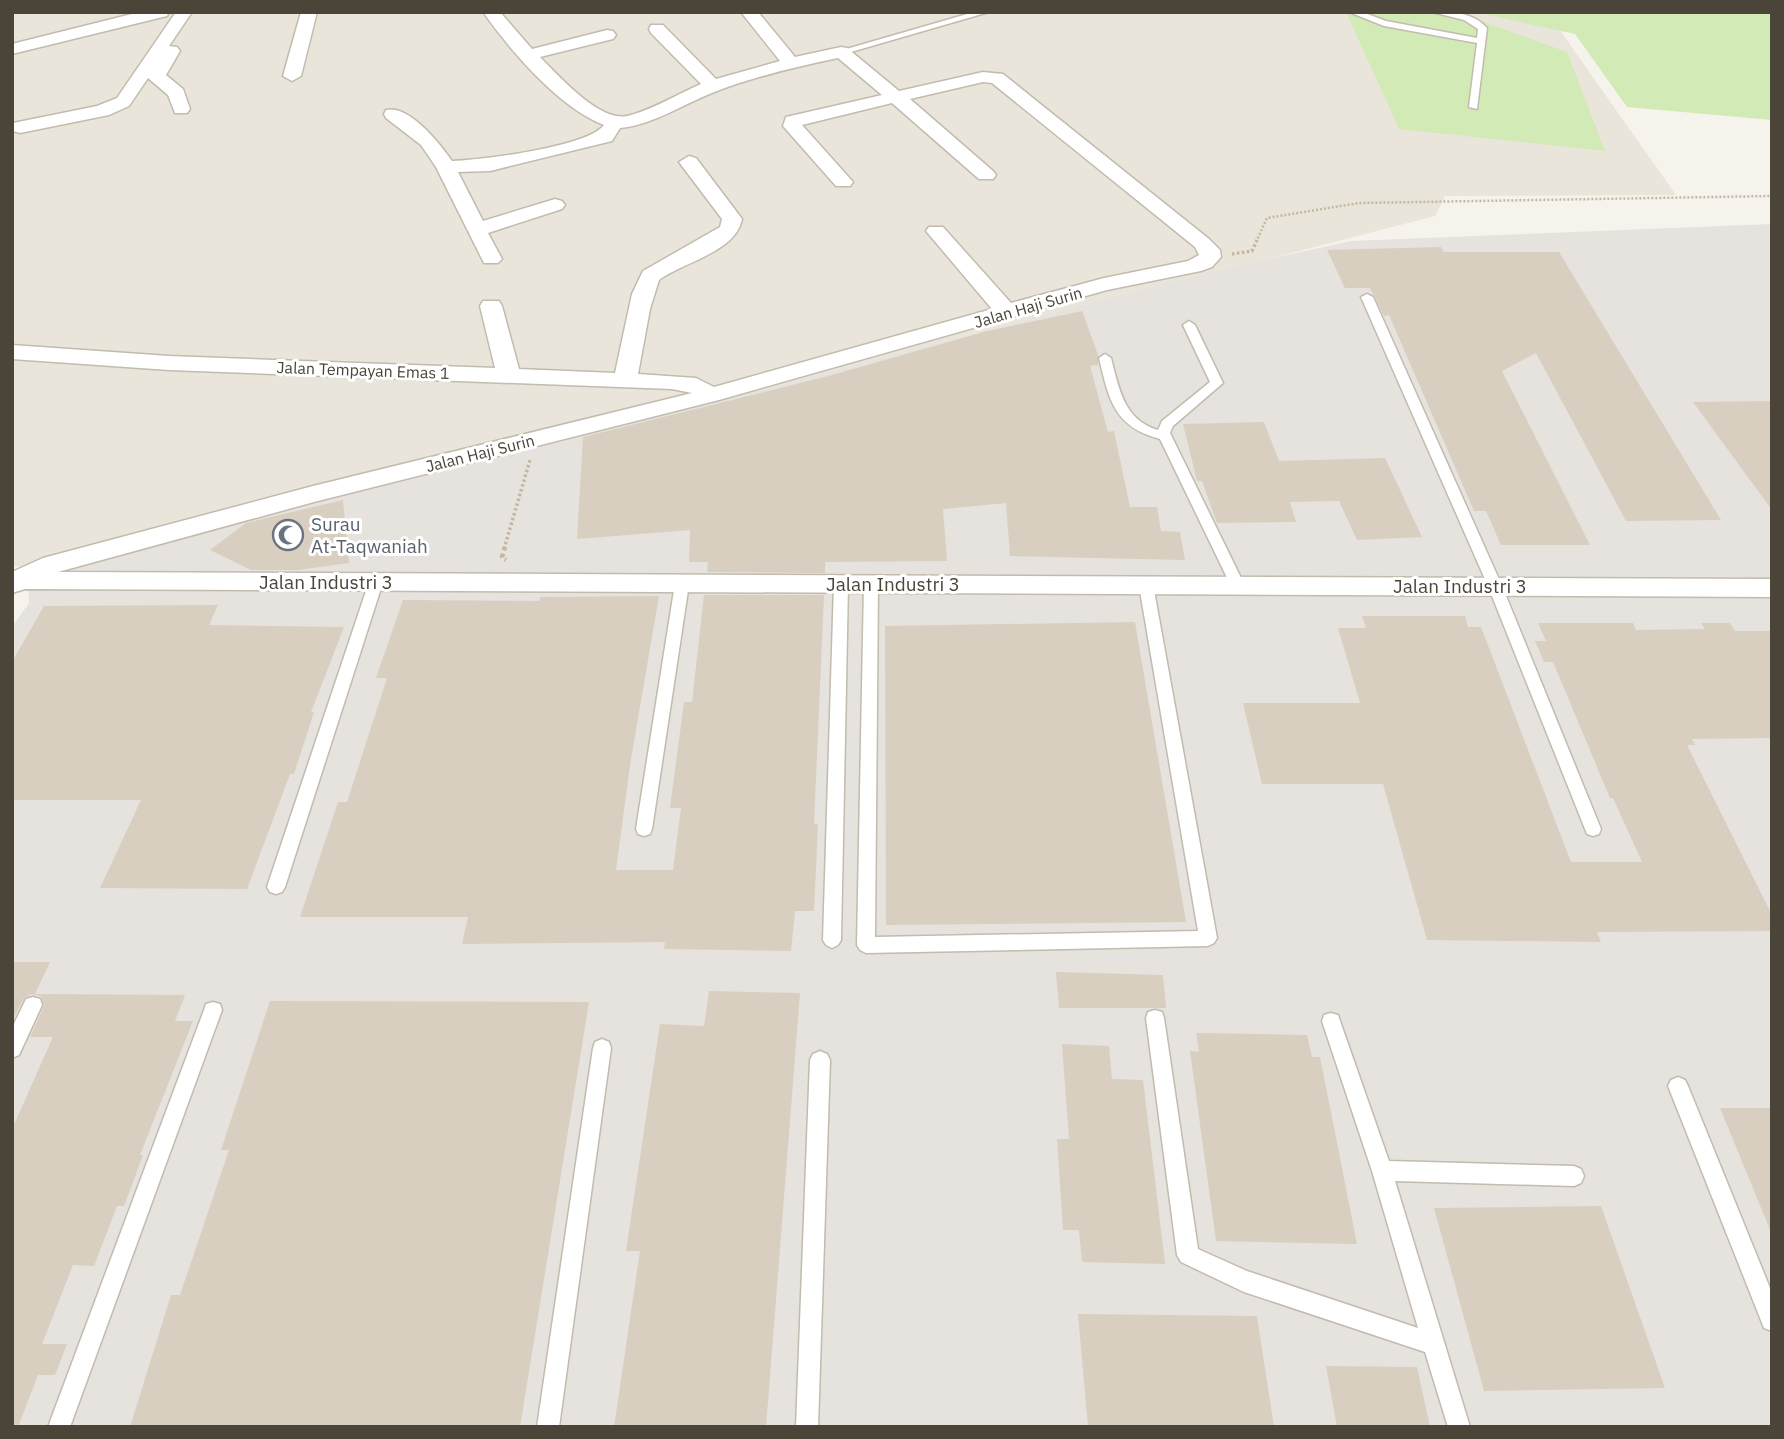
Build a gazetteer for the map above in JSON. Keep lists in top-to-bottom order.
{
  "streets": {
    "street": ["Jalan Haji Surin", "Jalan Tempayan Emas 1", "Jalan Industri 3"]
  },
  "crossings": [
    ["Jalan Haji Surin", "Jalan Tempayan Emas 1"],
    ["Jalan Haji Surin", "Jalan Industri 3"]
  ],
  "places": {
    "mosque": ["Surau At-Taqwaniah"]
  }
}
